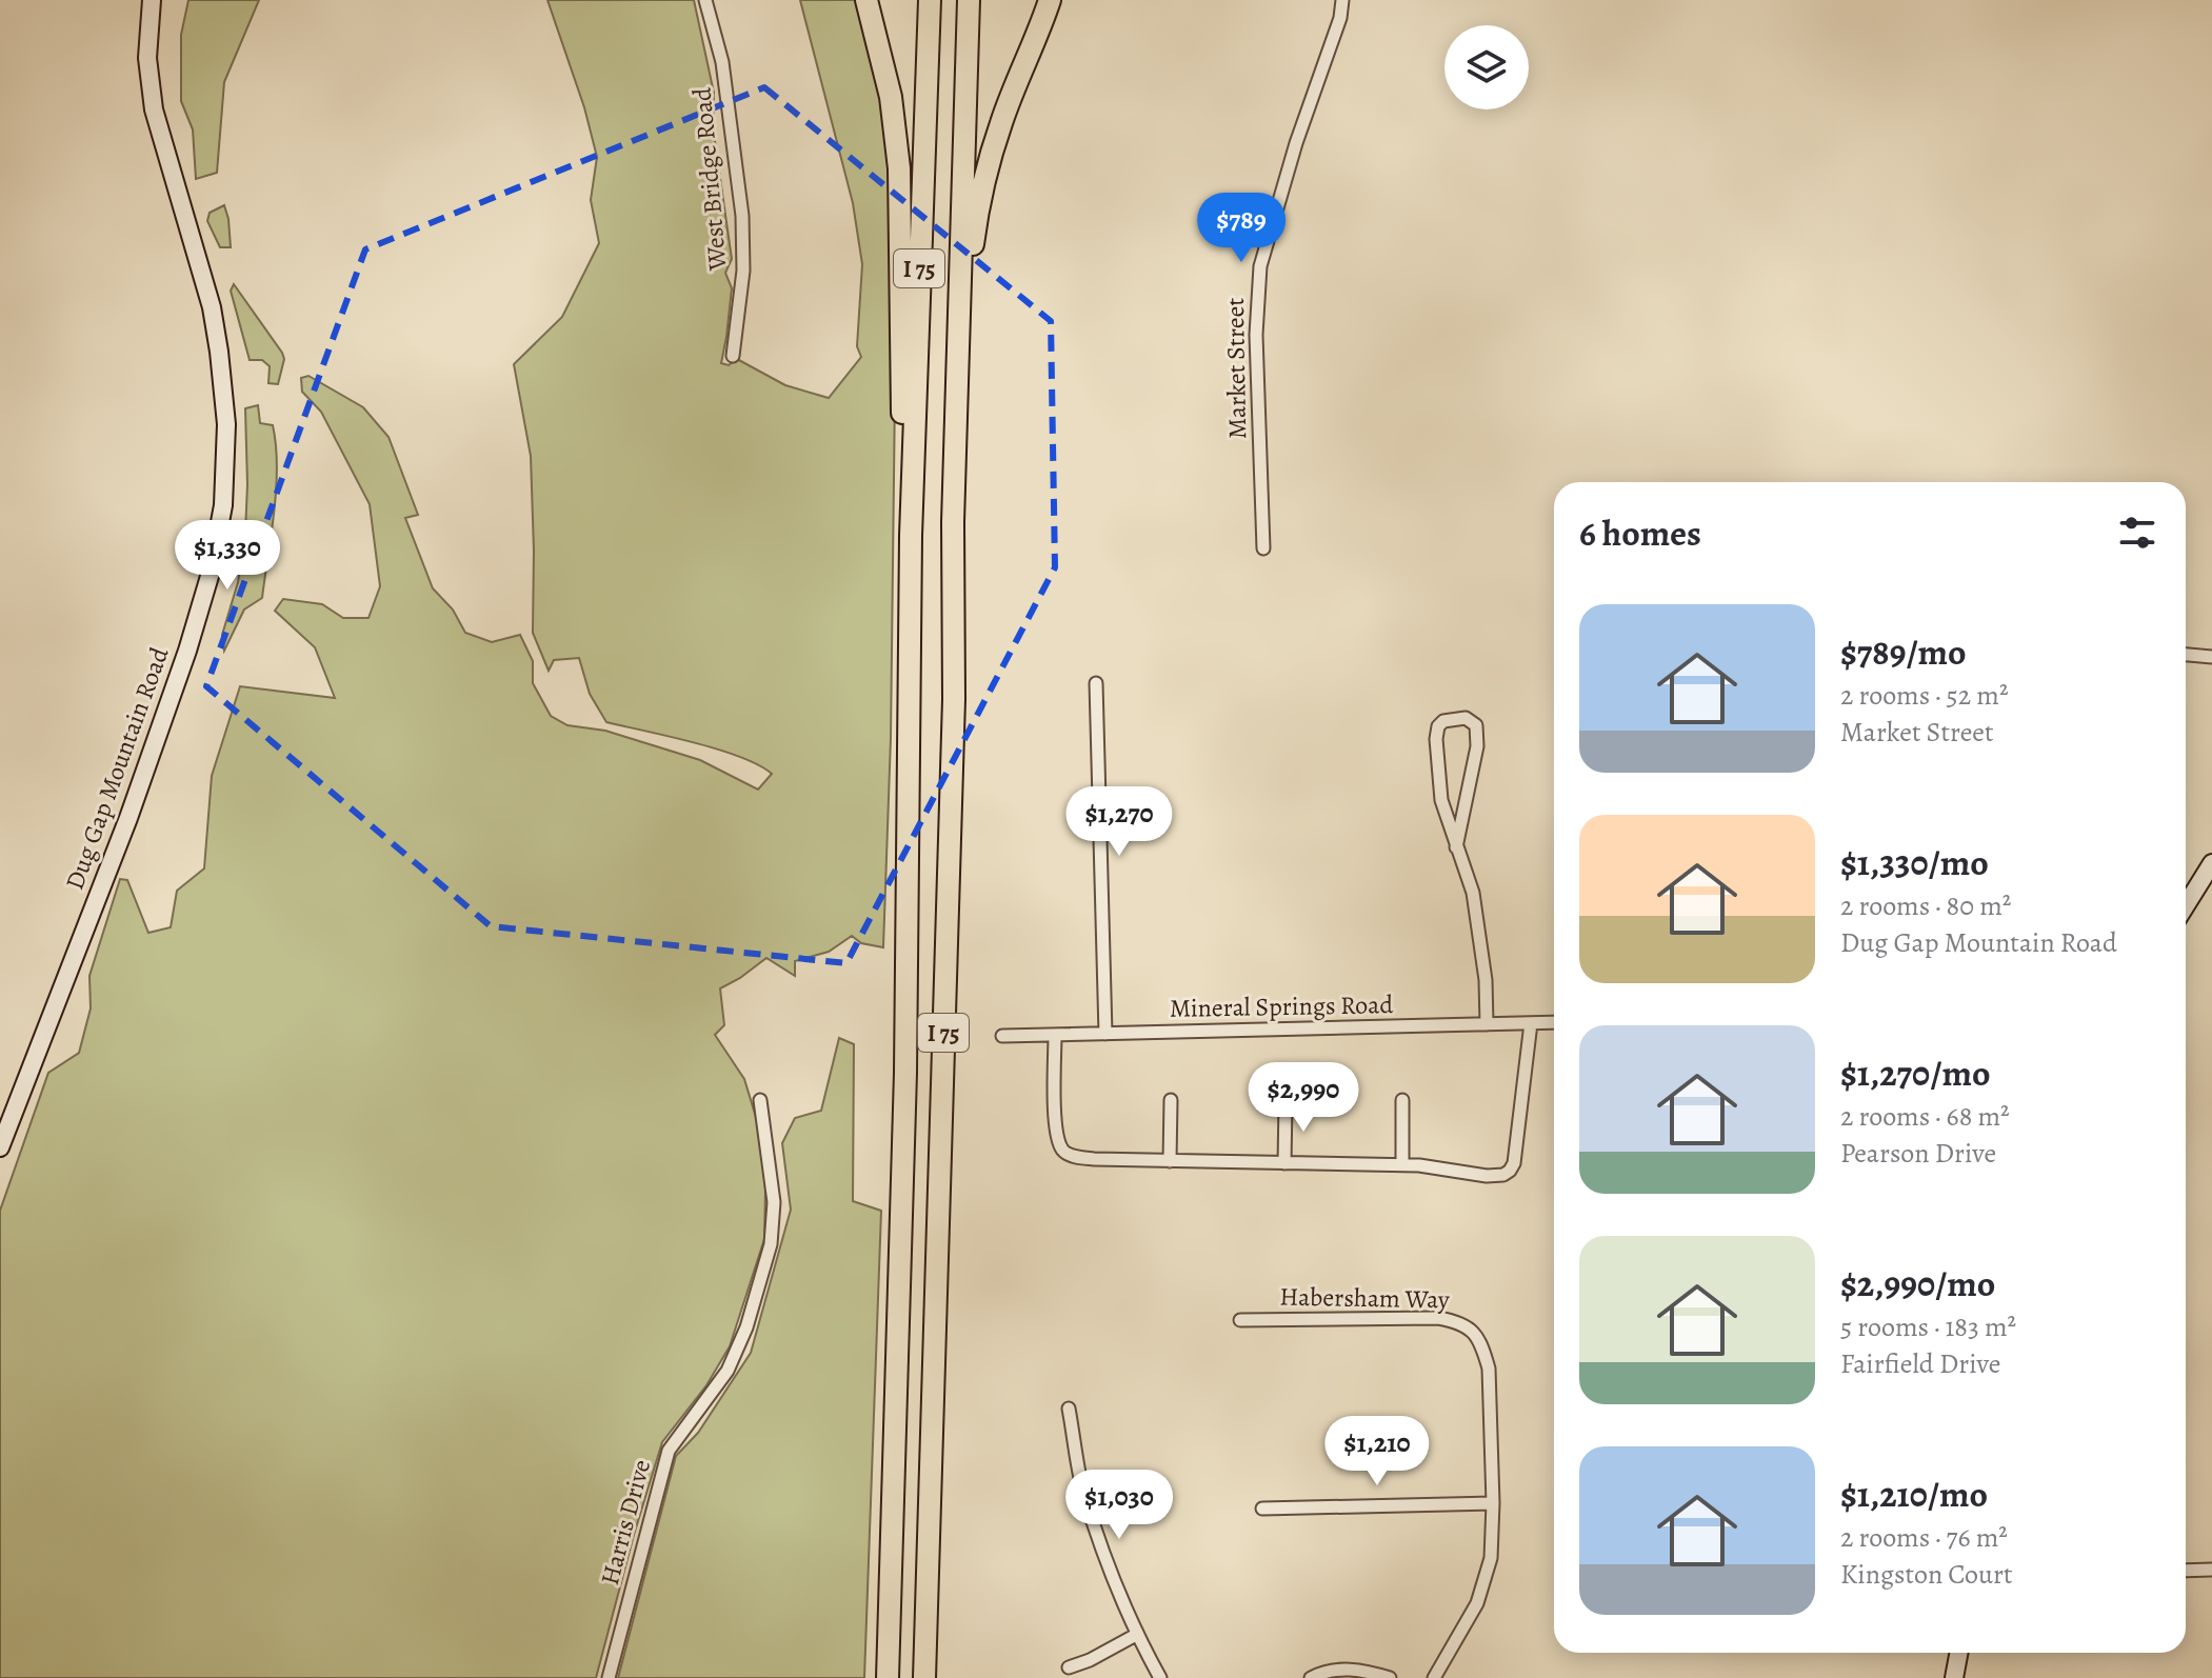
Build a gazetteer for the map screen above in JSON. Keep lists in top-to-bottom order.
{
  "streets": {
    "highway": ["I 75"],
    "street": [
      "West Bridge Road",
      "Market Street",
      "Dug Gap Mountain Road",
      "Mineral Springs Road",
      "Habersham Way",
      "Harris Drive"
    ]
  },
  "page": {
    "price": [
      "$789",
      "$1,330",
      "$1,270",
      "$2,990",
      "$1,210",
      "$1,030"
    ],
    "heading": "6 homes",
    "list": [
      {
        "name": "$789/mo",
        "note": "2 rooms · 52 m² · Market Street"
      },
      {
        "name": "$1,330/mo",
        "note": "2 rooms · 80 m² · Dug Gap Mountain Road"
      },
      {
        "name": "$1,270/mo",
        "note": "2 rooms · 68 m² · Pearson Drive"
      },
      {
        "name": "$2,990/mo",
        "note": "5 rooms · 183 m² · Fairfield Drive"
      },
      {
        "name": "$1,210/mo",
        "note": "2 rooms · 76 m² · Kingston Court"
      }
    ]
  }
}
